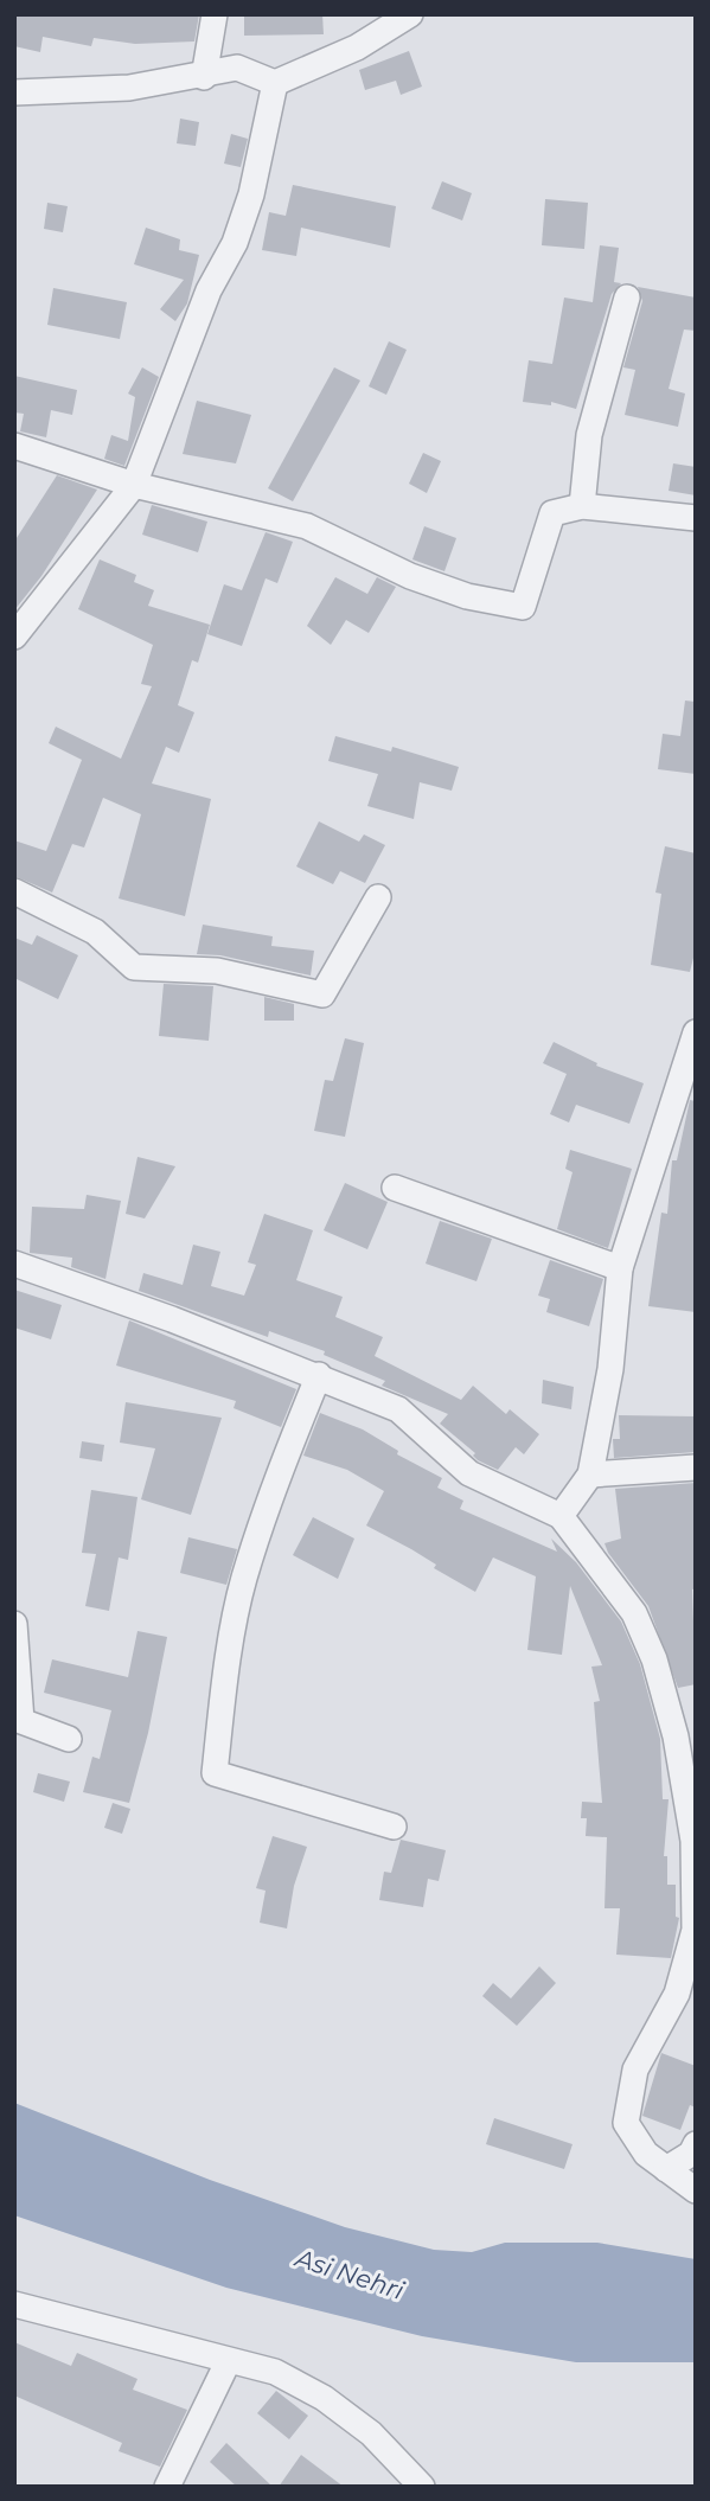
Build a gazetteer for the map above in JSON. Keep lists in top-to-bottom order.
{
  "water": ["Asi Nehri"]
}
